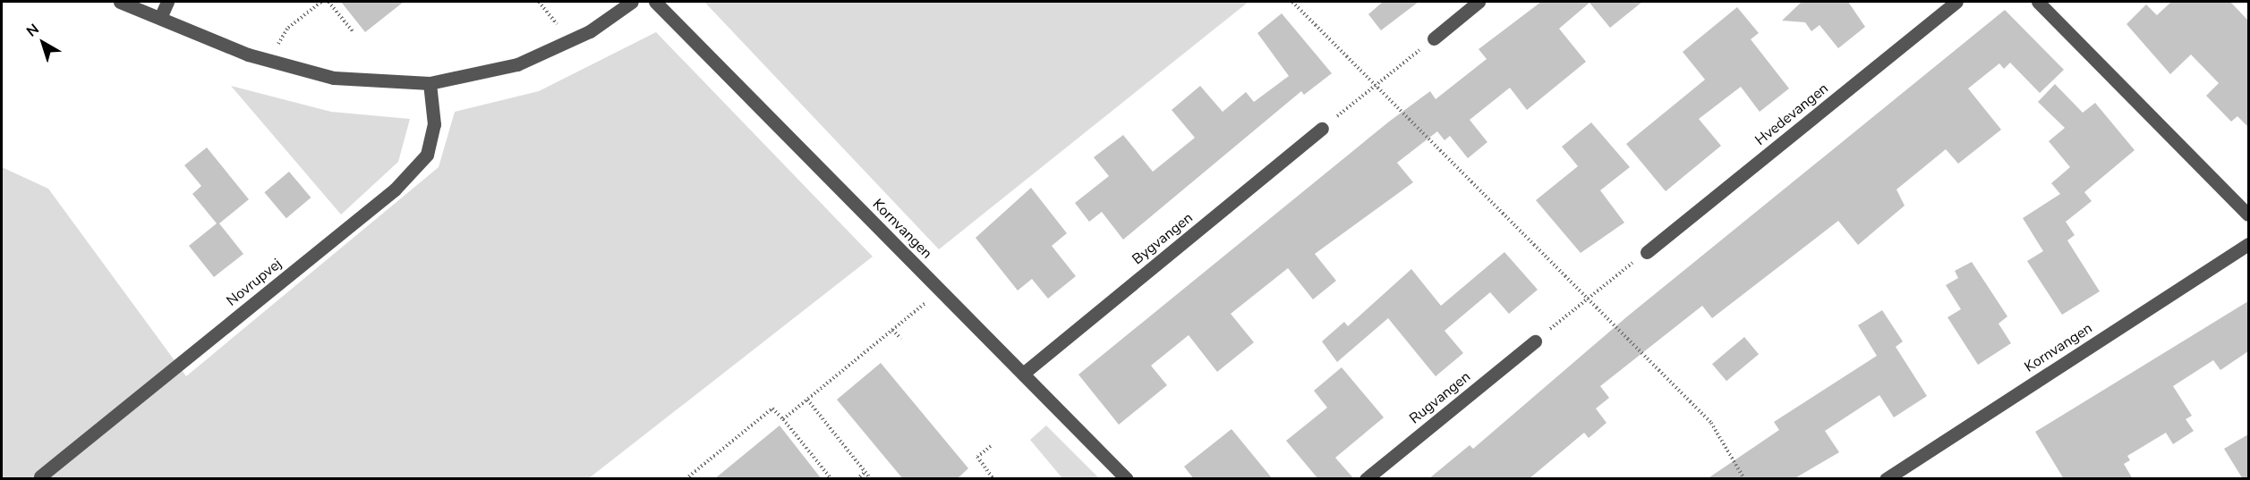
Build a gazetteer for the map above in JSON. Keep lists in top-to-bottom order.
{
  "streets": {
    "street": [
      "Hvedevangen",
      "Kornvangen",
      "Bygvangen",
      "Novrupvej",
      "Rugvangen"
    ]
  },
  "crossings": [
    ["Kornvangen", "Bygvangen"]
  ],
  "north": "top left"
}
